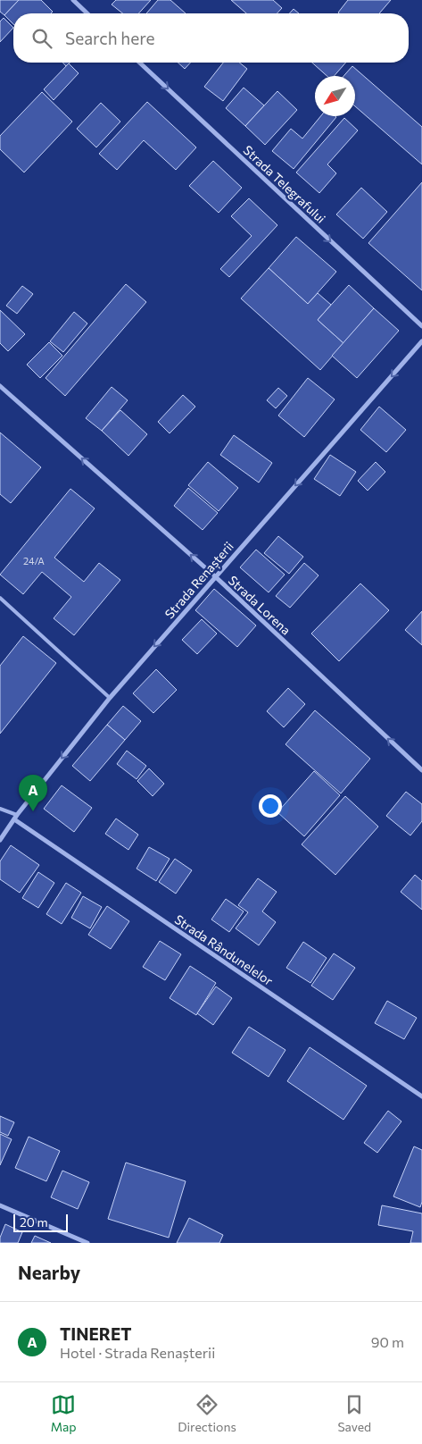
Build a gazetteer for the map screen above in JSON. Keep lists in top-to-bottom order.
{
  "streets": {
    "street": [
      "Strada Telegrafului",
      "Strada Renașterii",
      "Strada Lorena",
      "Strada Rândunelelor"
    ]
  },
  "crossings": [
    ["Strada Renașterii", "Strada Lorena"],
    ["Strada Renașterii", "Strada Rândunelelor"]
  ],
  "one_way": ["Strada Telegrafului", "Strada Renașterii", "Strada Lorena"],
  "house_numbers": ["24/A"],
  "scale_bar": "20 m",
  "north": "bottom left",
  "page": {
    "search": "Search here",
    "pins": "A",
    "scale": "20 m",
    "heading": "Nearby",
    "list": [
      {
        "mark": "A",
        "name": "TINERET",
        "note": "Hotel · Strada Renașterii",
        "value": "90 m"
      }
    ],
    "nav": ["Map", "Directions", "Saved"]
  }
}
